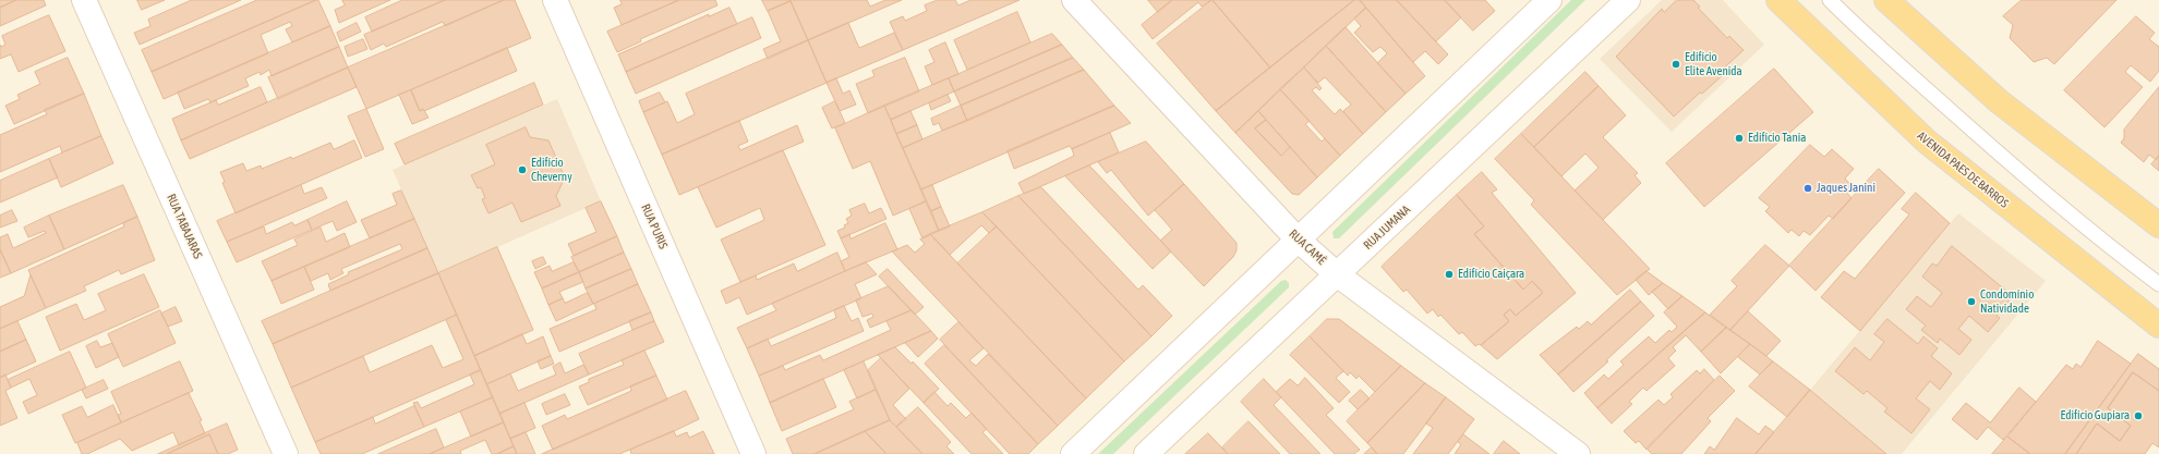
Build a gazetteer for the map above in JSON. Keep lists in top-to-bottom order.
{
  "streets": {
    "main road": ["AVENIDA PAES DE BARROS"],
    "street": [
      "RUA TABAJARAS",
      "RUA PURIS",
      "RUA JUMANA",
      "RUA CAMÉ"
    ]
  },
  "crossings": [
    ["RUA JUMANA", "RUA CAMÉ"]
  ],
  "places": [
    "Edifício Elite Avenida",
    "Edifício Tania",
    "Edifício Cheverny",
    "Jaques Janini",
    "Edifício Caiçara",
    "Condomínio Natividade",
    "Edifício Gupiara"
  ]
}
